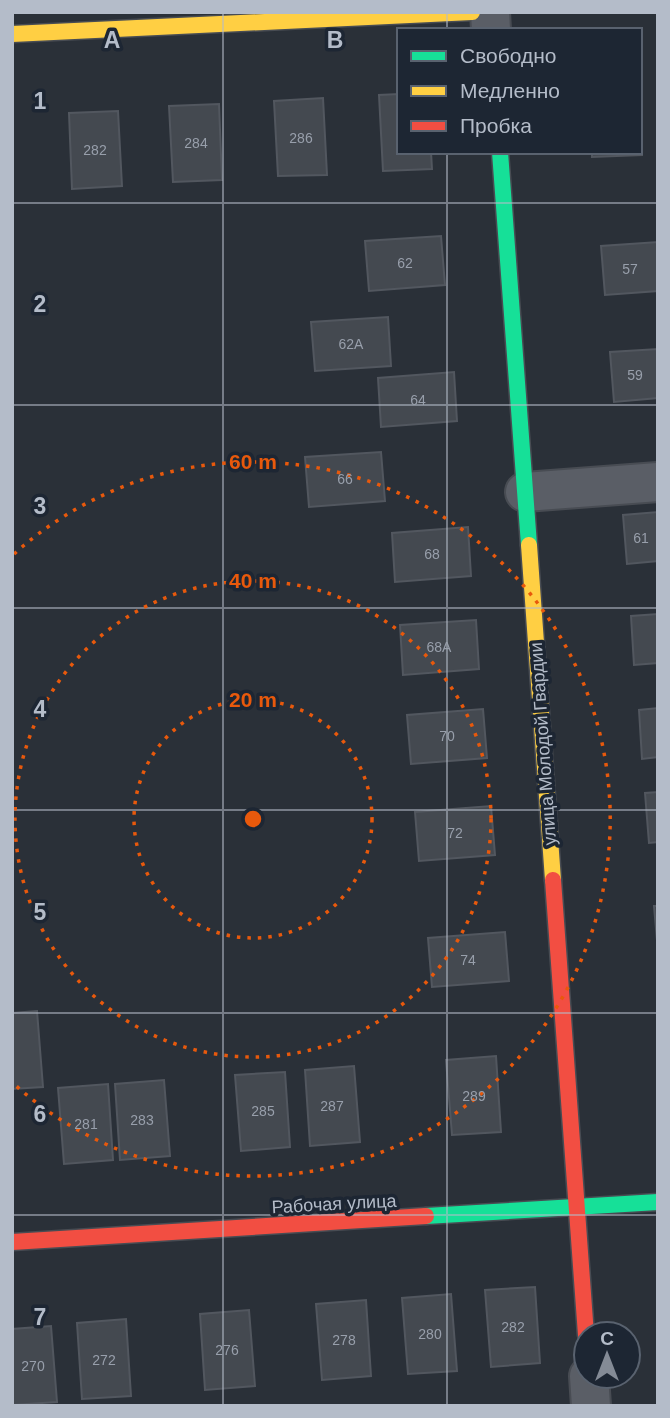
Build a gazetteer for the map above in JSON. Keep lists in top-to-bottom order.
{
  "streets": {
    "street": ["улица Молодой Гвардии", "Рабочая улица"]
  },
  "crossings": [
    ["улица Молодой Гвардии", "Рабочая улица"]
  ],
  "house_numbers": [
    "286",
    "284",
    "282",
    "62",
    "57",
    "62А",
    "59",
    "64",
    "66",
    "61",
    "68",
    "68А",
    "70",
    "72",
    "74",
    "289",
    "287",
    "285",
    "283",
    "281",
    "282",
    "280",
    "278",
    "276",
    "272",
    "270"
  ],
  "legend": ["Свободно", "Медленно", "Пробка"],
  "north": "top",
  "grid": {
    "columns": ["A", "B"],
    "rows": [
      "1",
      "2",
      "3",
      "4",
      "5",
      "6",
      "7"
    ]
  },
  "rings": ["60 m", "40 m", "20 m"]
}
